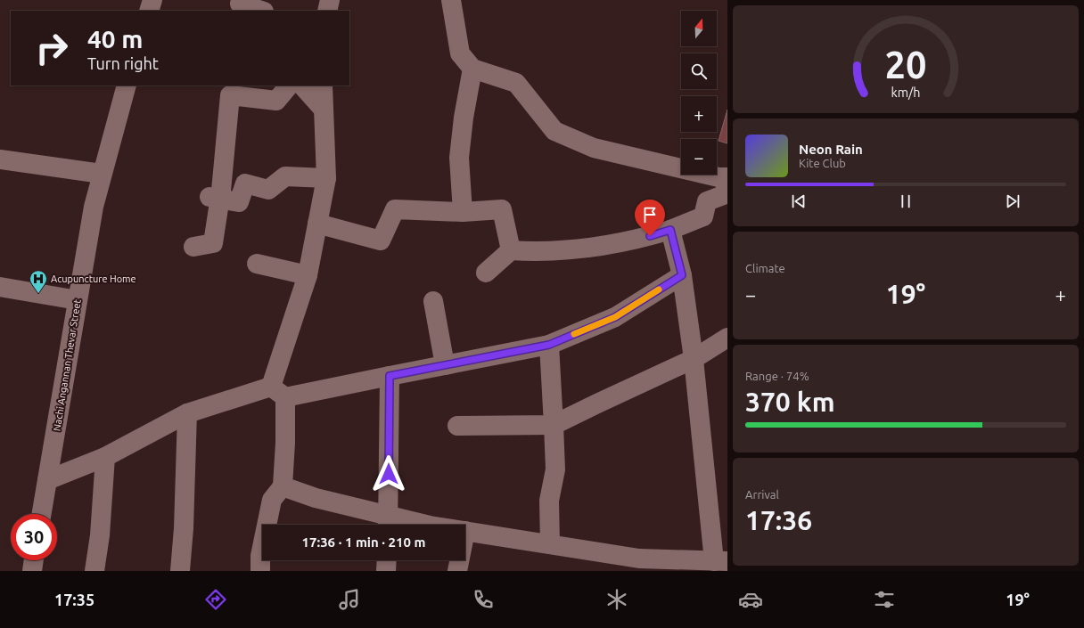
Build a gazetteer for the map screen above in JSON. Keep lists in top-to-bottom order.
{
  "streets": {
    "street": ["Nachi Angannan Thevar Street"]
  },
  "places": {
    "hospital": ["Acupuncture Home"]
  },
  "north": "top",
  "page": {
    "map_buttons": ["+", "−"],
    "turn": ["40 m", "Turn right"],
    "song": ["Neon Rain", "Kite Club"],
    "tile": [
      "Climate",
      ["Range · 74%", "370 km"],
      ["Arrival", "17:36"]
    ],
    "heat": ["−", "19°", "+"],
    "limit": "30",
    "trip": "17:36 · 1 min · 210 m",
    "tabs": ["17:35", "19°"],
    "gauge": ["20", "km/h"]
  }
}
